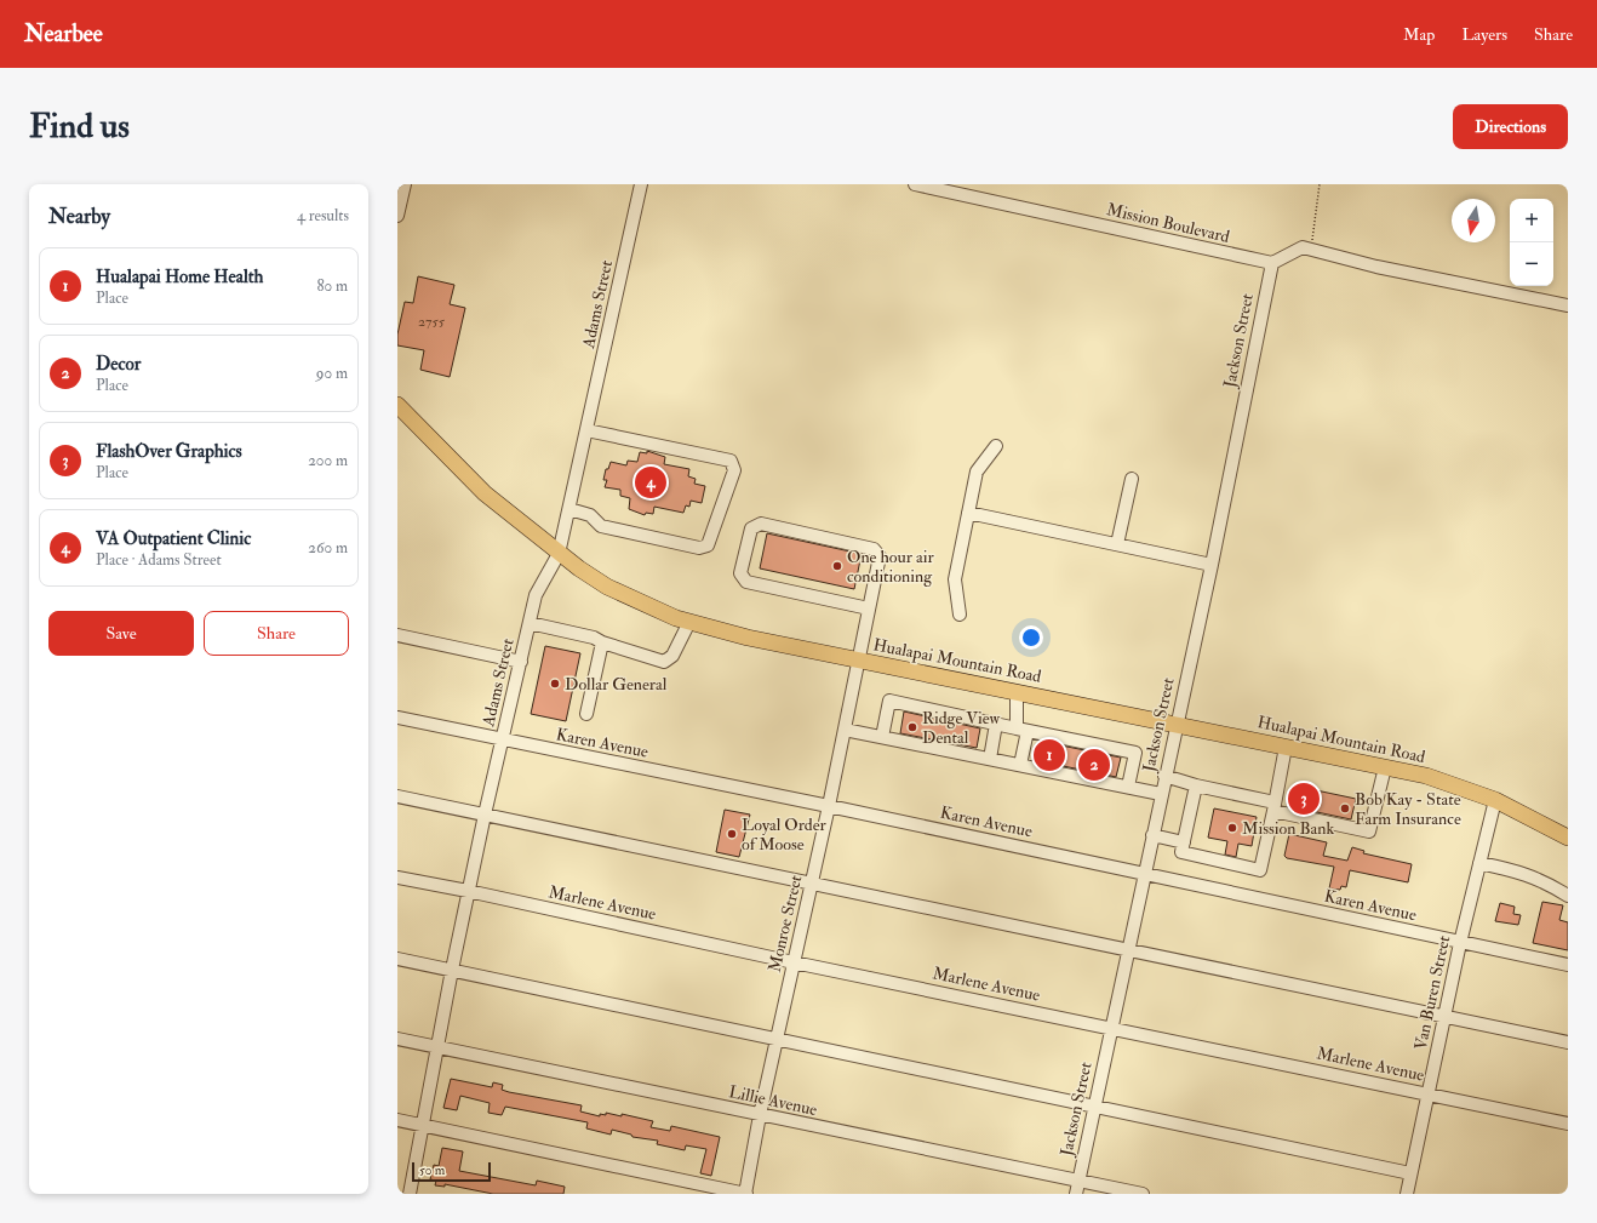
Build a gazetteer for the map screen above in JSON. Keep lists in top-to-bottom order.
{
  "streets": {
    "main road": ["Hualapai Mountain Road"],
    "street": [
      "Mission Boulevard",
      "Adams Street",
      "Jackson Street",
      "Karen Avenue",
      "Marlene Avenue",
      "Monroe Street",
      "Van Buren Street",
      "Lillie Avenue"
    ]
  },
  "crossings": [
    ["Mission Boulevard", "Jackson Street"],
    ["Adams Street", "Hualapai Mountain Road"],
    ["Adams Street", "Karen Avenue"],
    ["Adams Street", "Marlene Avenue"],
    ["Adams Street", "Lillie Avenue"],
    ["Jackson Street", "Hualapai Mountain Road"],
    ["Jackson Street", "Karen Avenue"],
    ["Jackson Street", "Marlene Avenue"],
    ["Jackson Street", "Lillie Avenue"],
    ["Hualapai Mountain Road", "Monroe Street"],
    ["Hualapai Mountain Road", "Van Buren Street"],
    ["Karen Avenue", "Monroe Street"],
    ["Karen Avenue", "Van Buren Street"],
    ["Marlene Avenue", "Monroe Street"],
    ["Marlene Avenue", "Van Buren Street"],
    ["Monroe Street", "Lillie Avenue"]
  ],
  "places": [
    "One hour air conditioning",
    "Dollar General",
    "Ridge View Dental",
    "Bob Kay - State Farm Insurance",
    "Mission Bank",
    "Loyal Order of Moose"
  ],
  "house_numbers": ["2755"],
  "scale_bar": "50 m",
  "north": "bottom",
  "page": {
    "header": "Nearbee",
    "nav": ["Map", "Layers", "Share"],
    "buttons": [
      "Directions",
      ["Save", "Share"]
    ],
    "title": "Find us",
    "heading": ["Nearby", "4 results"],
    "map_buttons": ["+", "−"],
    "list": [
      {
        "mark": "1",
        "name": "Hualapai Home Health",
        "note": "Place",
        "value": "80 m"
      },
      {
        "mark": "2",
        "name": "Decor",
        "note": "Place",
        "value": "90 m"
      },
      {
        "mark": "3",
        "name": "FlashOver Graphics",
        "note": "Place",
        "value": "200 m"
      },
      {
        "mark": "4",
        "name": "VA Outpatient Clinic",
        "note": "Place · Adams Street",
        "value": "260 m"
      }
    ],
    "pins": [
      "4",
      "1",
      "2",
      "3"
    ],
    "scale": "50 m"
  }
}
